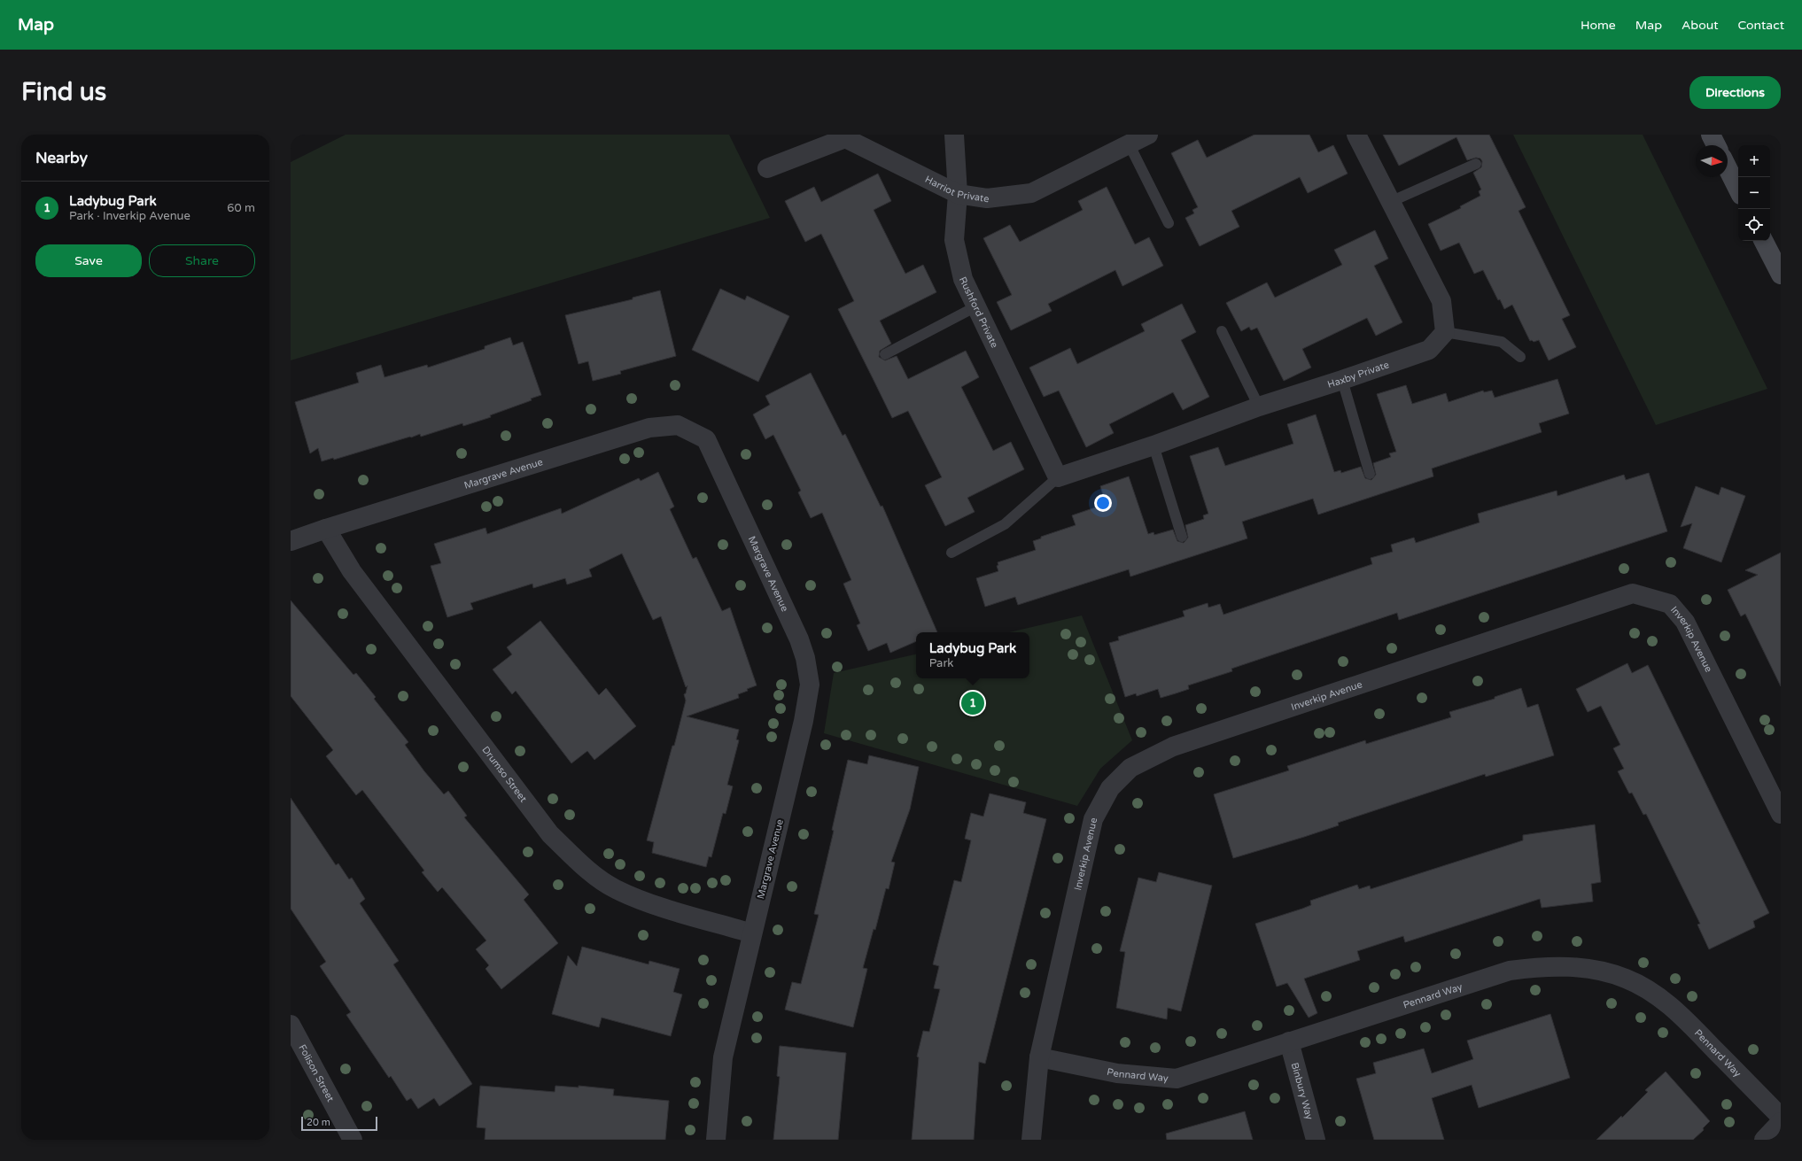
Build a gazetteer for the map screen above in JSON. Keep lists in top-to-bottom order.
{
  "streets": {
    "street": [
      "Harriot Private",
      "Rushford Private",
      "Haxby Private",
      "Margrave Avenue",
      "Inverkip Avenue",
      "Drumso Street",
      "Pennard Way",
      "Folison Street",
      "Binbury Way"
    ]
  },
  "crossings": [
    ["Harriot Private", "Rushford Private"],
    ["Rushford Private", "Haxby Private"],
    ["Margrave Avenue", "Drumso Street"],
    ["Inverkip Avenue", "Pennard Way"],
    ["Pennard Way", "Binbury Way"]
  ],
  "scale_bar": "20 m",
  "north": "right",
  "page": {
    "header": "Map",
    "nav": [
      "Home",
      "Map",
      "About",
      "Contact"
    ],
    "buttons": [
      "Directions",
      ["Save", "Share"]
    ],
    "title": "Find us",
    "heading": "Nearby",
    "map_buttons": ["+", "−"],
    "list": [
      {
        "mark": "1",
        "name": "Ladybug Park",
        "note": "Park · Inverkip Avenue",
        "value": "60 m"
      }
    ],
    "popup": ["Ladybug Park", "Park"],
    "pins": "1",
    "scale": "20 m"
  }
}
